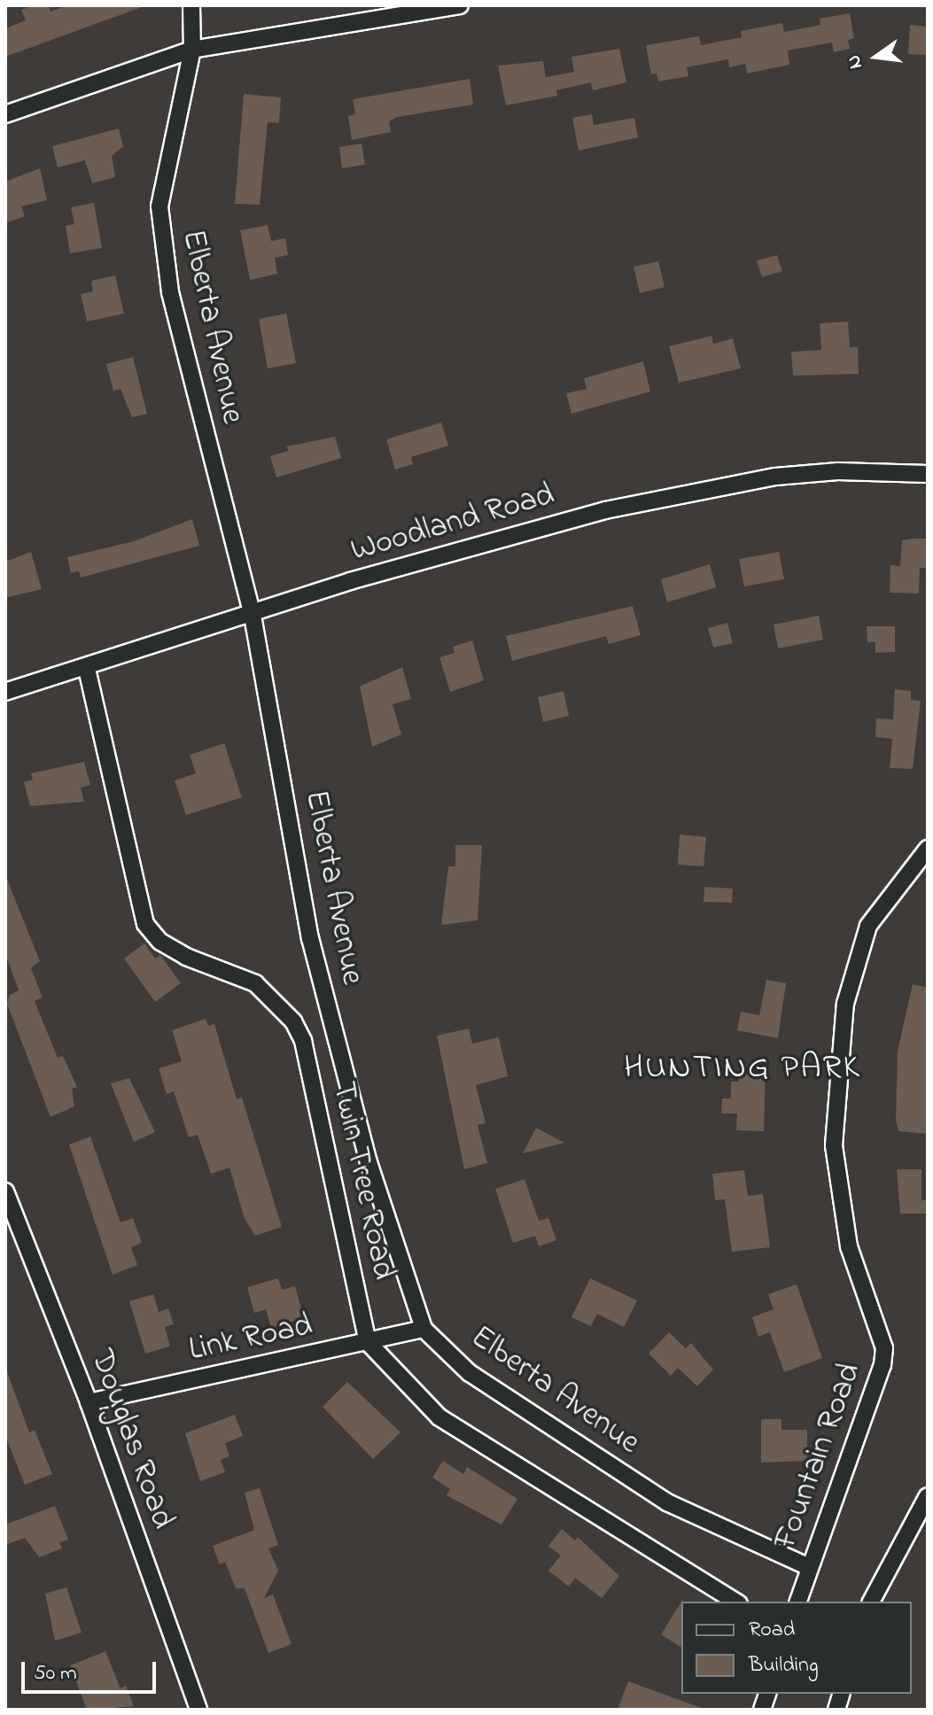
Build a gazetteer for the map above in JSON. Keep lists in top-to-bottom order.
{
  "streets": {
    "street": [
      "Elberta Avenue",
      "Woodland Road",
      "Twin Tree Road",
      "Link Road",
      "Douglas Road",
      "Fountain Road"
    ]
  },
  "crossings": [
    ["Elberta Avenue", "Woodland Road"],
    ["Elberta Avenue", "Link Road"],
    ["Elberta Avenue", "Fountain Road"],
    ["Woodland Road", "Twin Tree Road"],
    ["Twin Tree Road", "Link Road"],
    ["Link Road", "Douglas Road"]
  ],
  "districts": ["HUNTING PARK"],
  "legend": ["Road", "Building"],
  "scale_bar": "50 m",
  "north": "left"
}
